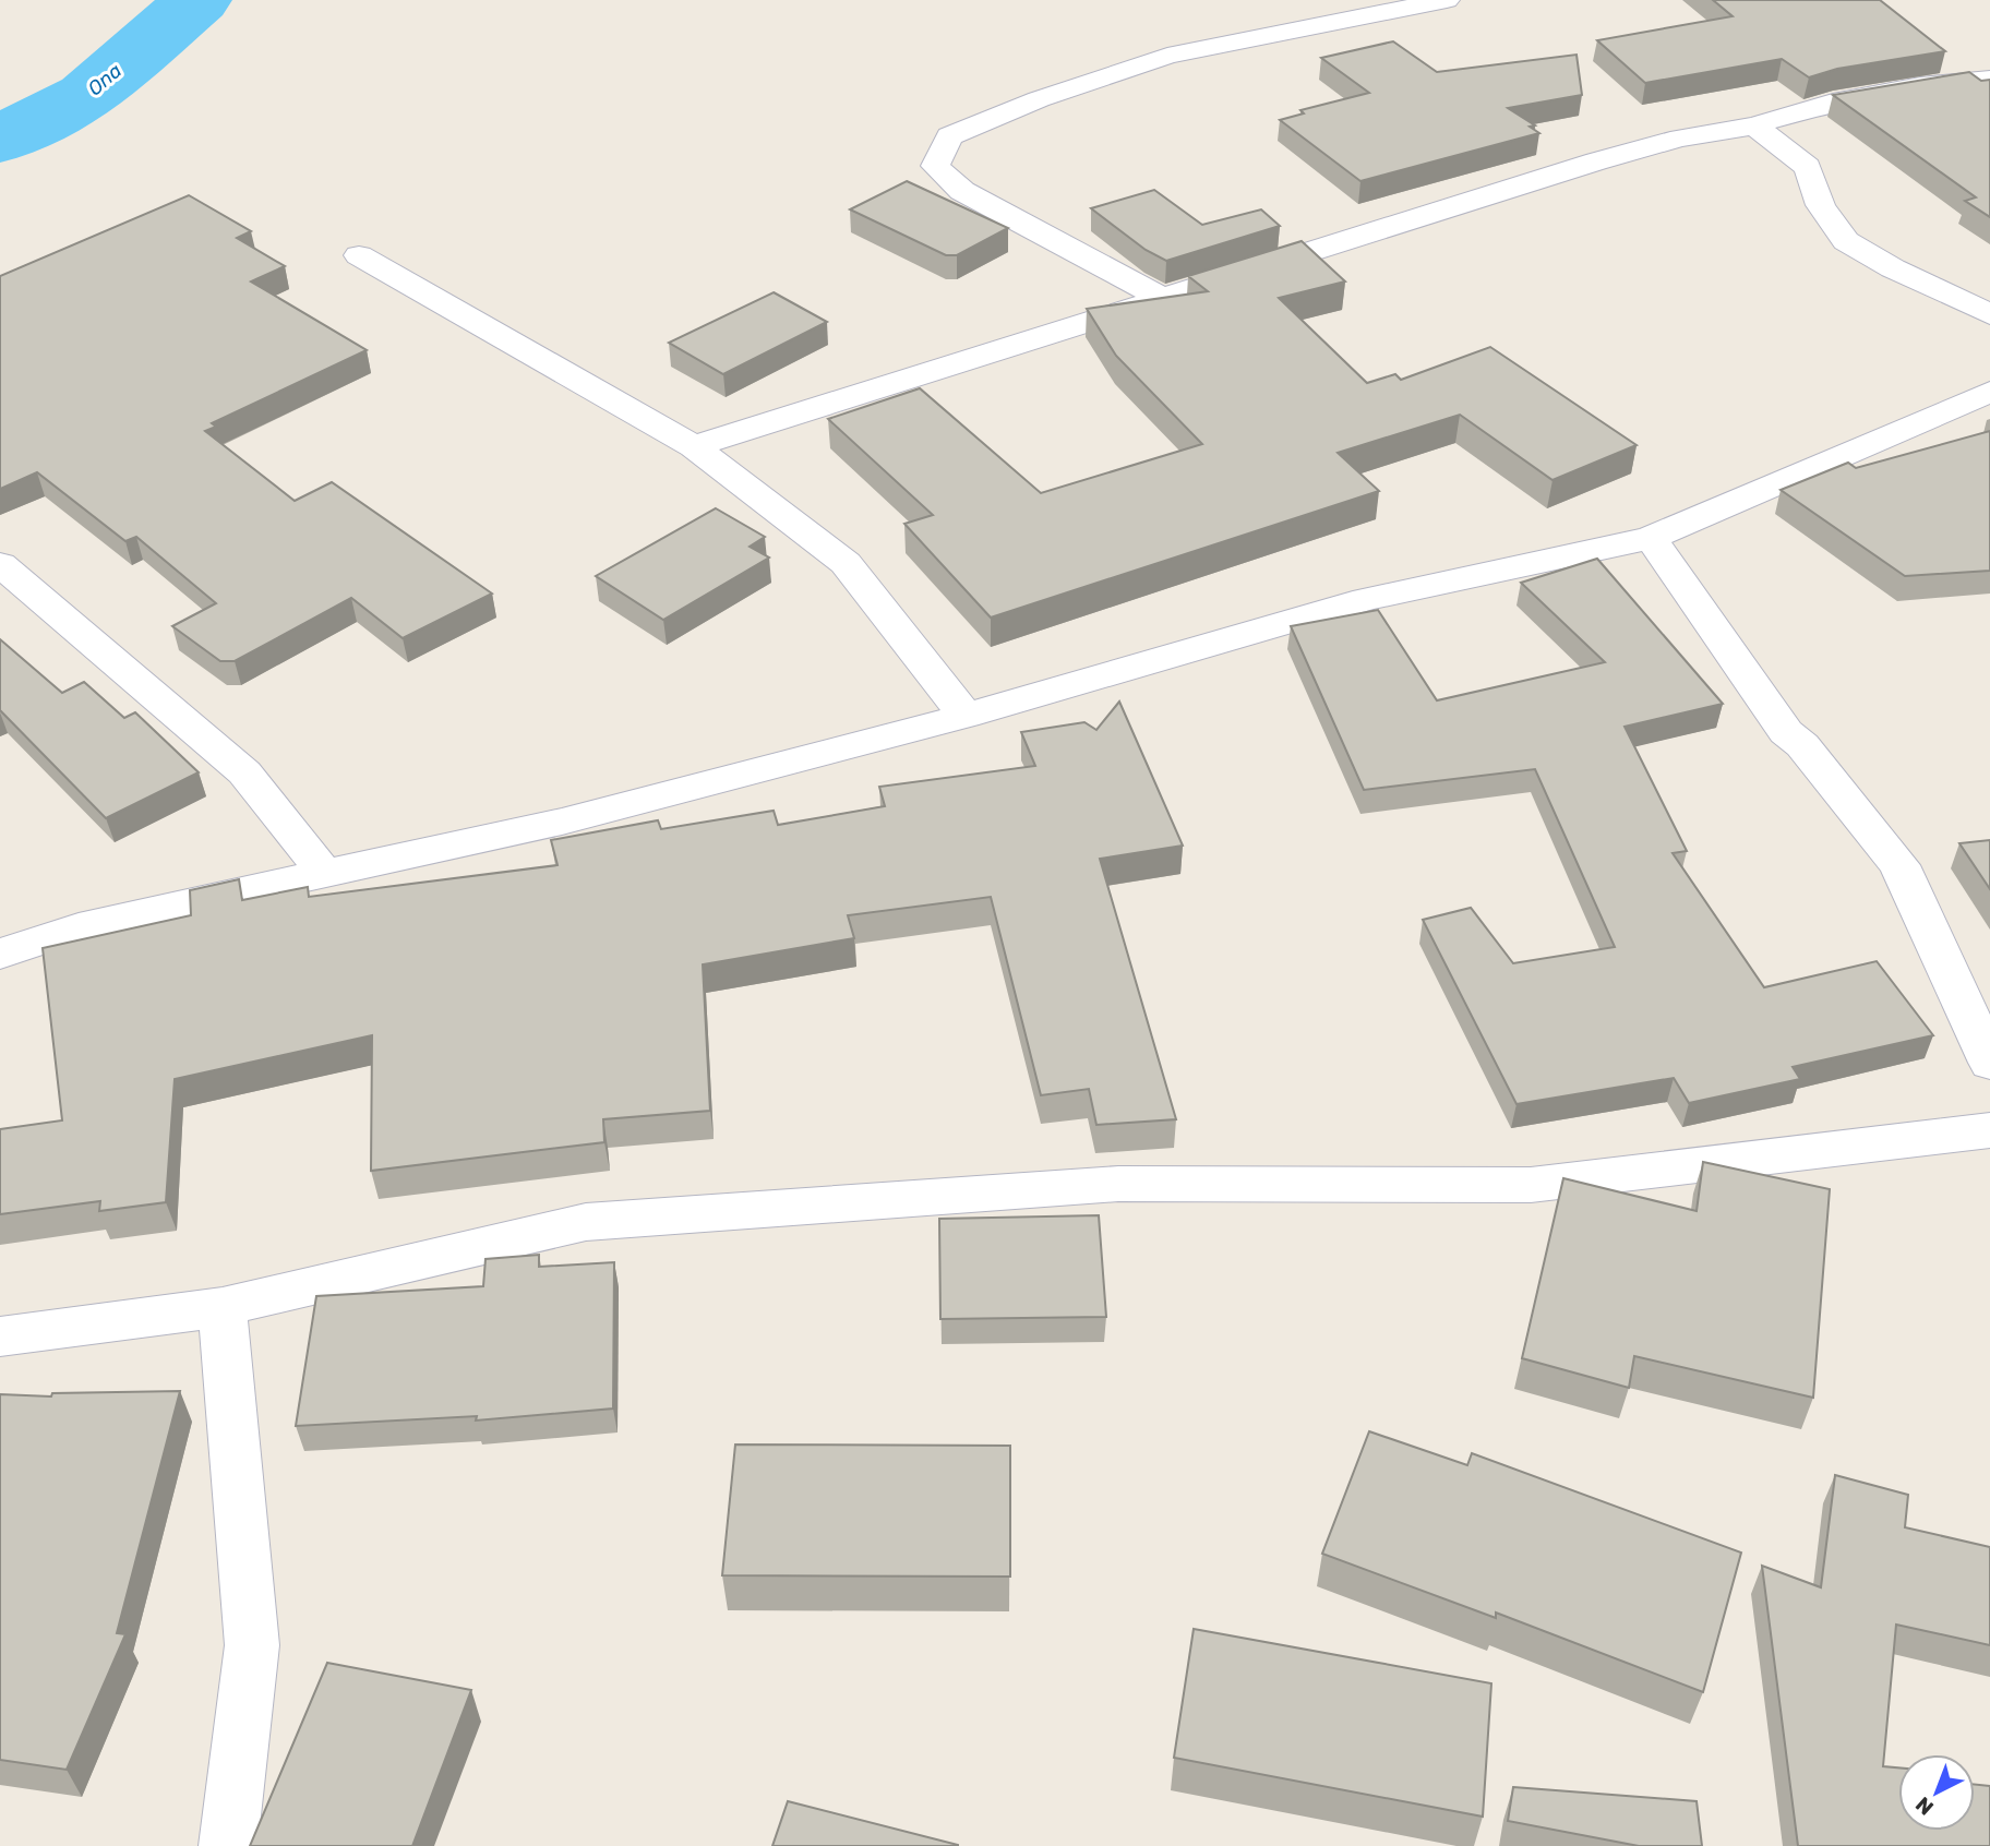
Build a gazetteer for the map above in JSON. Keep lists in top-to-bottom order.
{
  "water": ["Ona"],
  "north": "bottom left"
}
